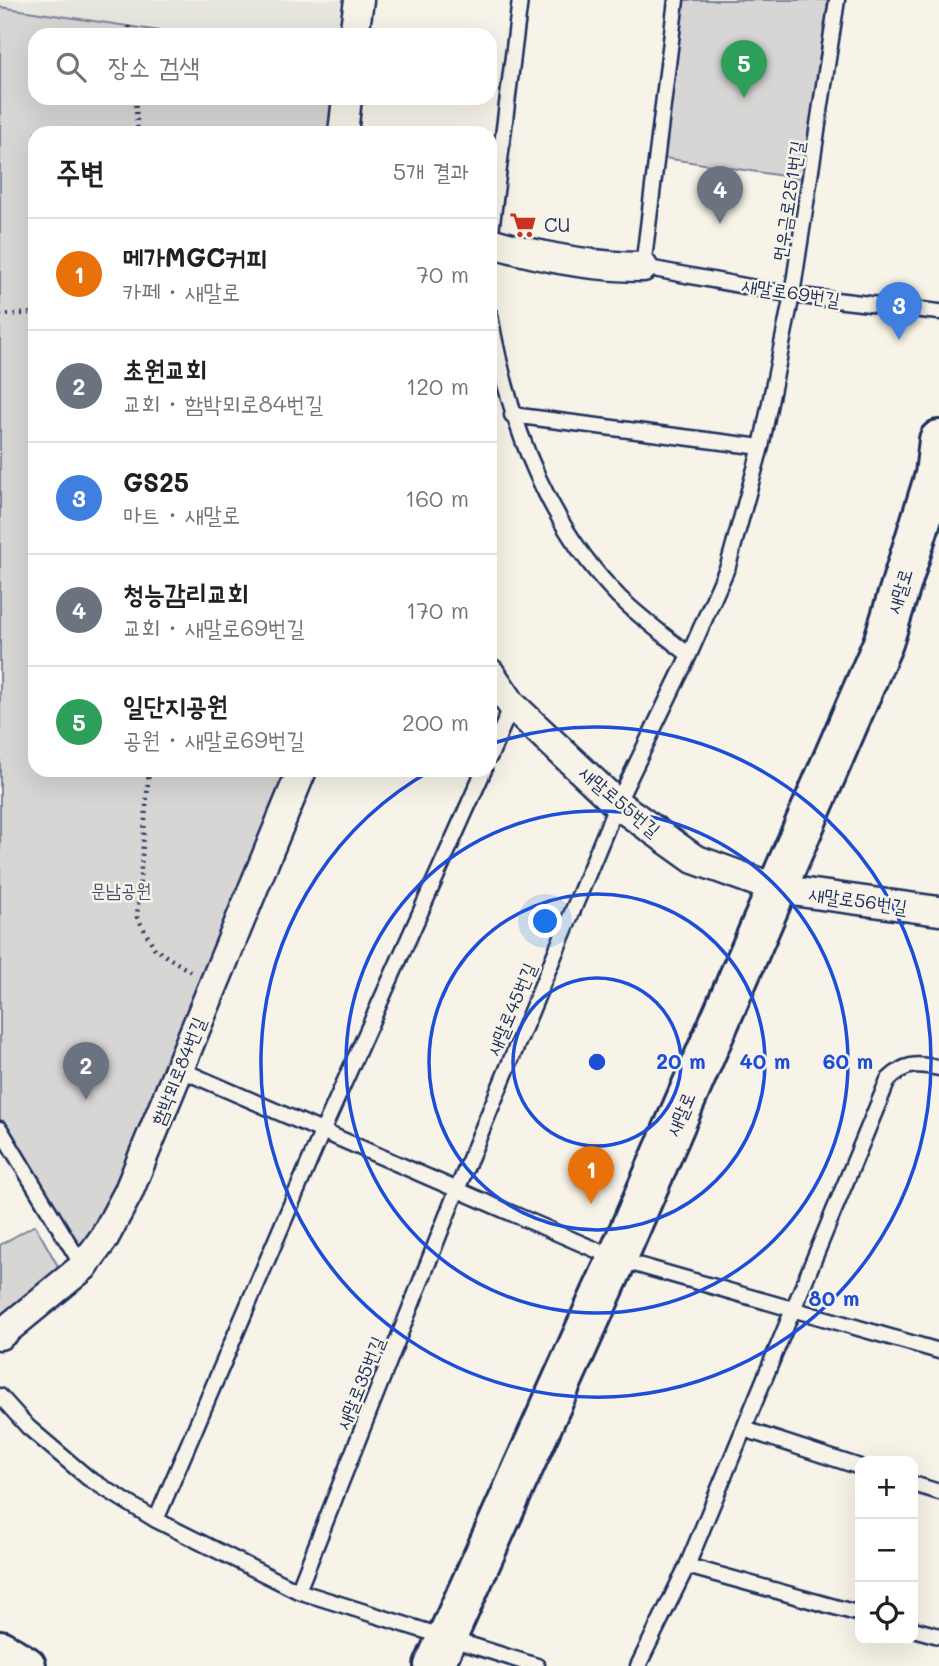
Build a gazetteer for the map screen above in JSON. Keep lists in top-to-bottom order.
{
  "streets": {
    "street": [
      "새말로69번길",
      "새말로",
      "새말로55번길",
      "새말로56번길",
      "함박뫼로84번길"
    ],
    "lane": ["먼우금로251번길", "새말로45번길", "새말로35번길"]
  },
  "crossings": [
    ["먼우금로251번길", "새말로69번길"],
    ["먼우금로251번길", "새말로55번길"],
    ["먼우금로251번길", "새말로45번길"],
    ["새말로", "새말로55번길"],
    ["새말로", "새말로56번길"],
    ["새말로55번길", "새말로56번길"],
    ["새말로55번길", "새말로45번길"],
    ["새말로45번길", "새말로35번길"]
  ],
  "parks": ["문남공원"],
  "places": {
    "supermarket": ["CU"]
  },
  "page": {
    "search": "장소 검색",
    "pins": [
      "5",
      "4",
      "3",
      "2",
      "1"
    ],
    "heading": ["주변", "5개 결과"],
    "list": [
      {
        "mark": "1",
        "name": "메가MGC커피",
        "note": "카페 · 새말로",
        "value": "70 m"
      },
      {
        "mark": "2",
        "name": "초원교회",
        "note": "교회 · 함박뫼로84번길",
        "value": "120 m"
      },
      {
        "mark": "3",
        "name": "GS25",
        "note": "마트 · 새말로",
        "value": "160 m"
      },
      {
        "mark": "4",
        "name": "청능감리교회",
        "note": "교회 · 새말로69번길",
        "value": "170 m"
      },
      {
        "mark": "5",
        "name": "일단지공원",
        "note": "공원 · 새말로69번길",
        "value": "200 m"
      }
    ],
    "map_buttons": ["+", "−"]
  },
  "rings": [
    "20 m",
    "40 m",
    "60 m",
    "80 m"
  ]
}
